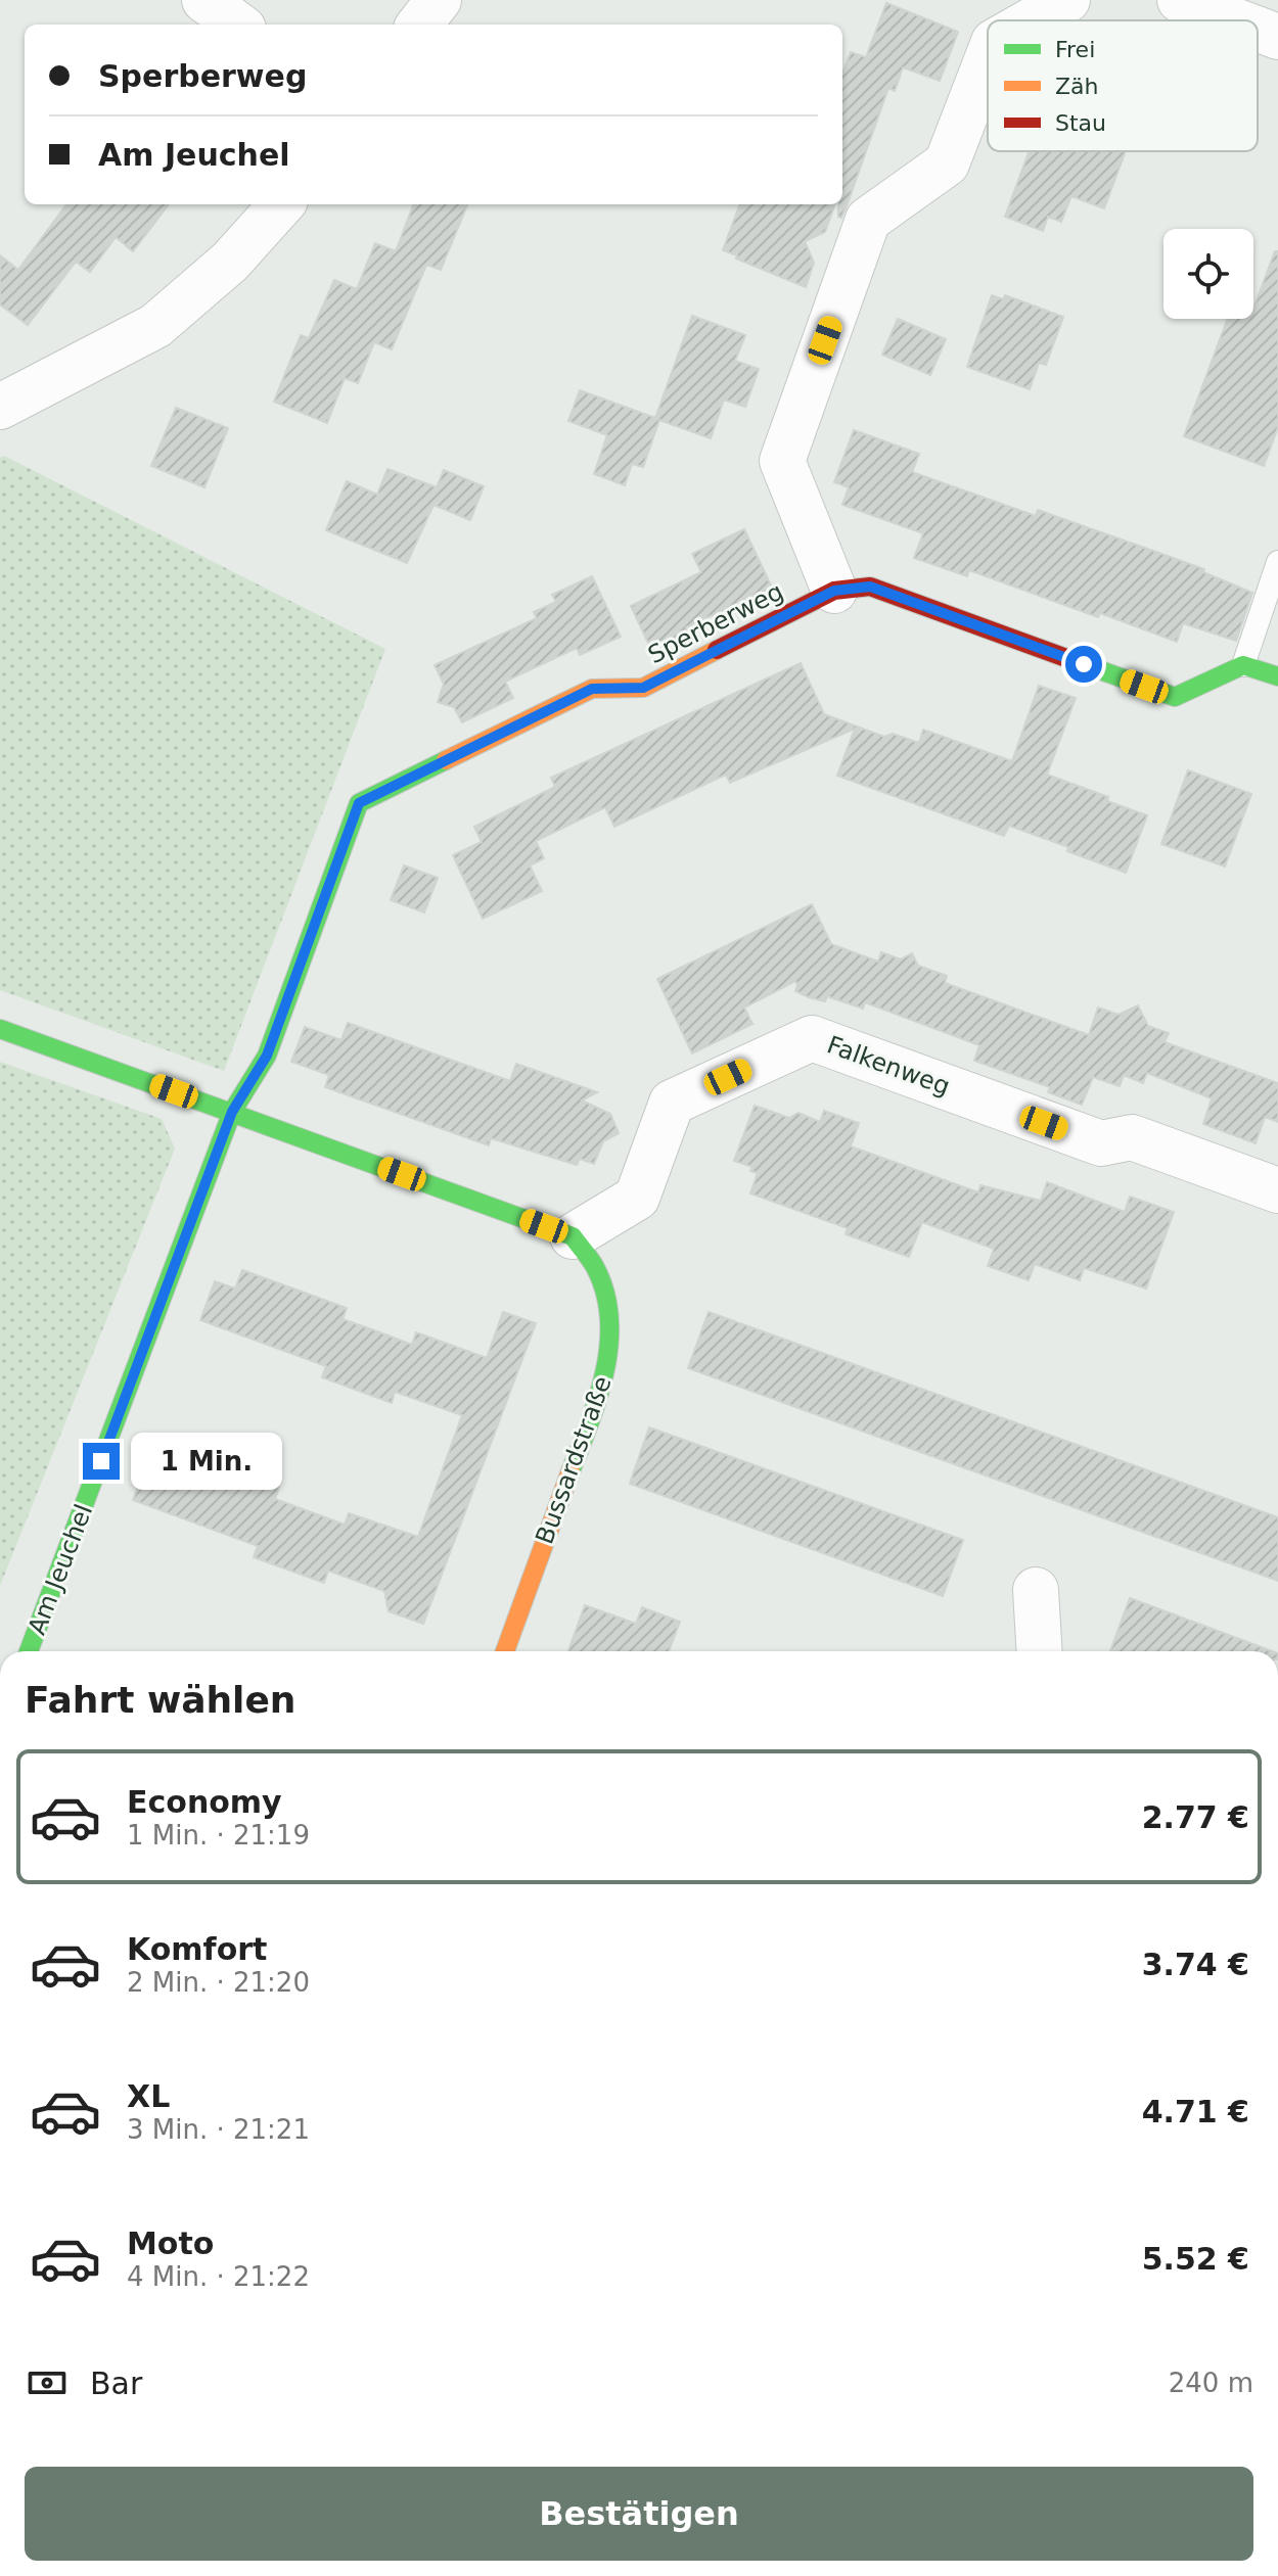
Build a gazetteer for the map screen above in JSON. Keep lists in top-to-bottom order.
{
  "streets": {
    "street": [
      "Sperberweg",
      "Falkenweg",
      "Bussardstraße",
      "Am Jeuchel"
    ]
  },
  "crossings": [
    ["Sperberweg", "Am Jeuchel"],
    ["Falkenweg", "Bussardstraße"]
  ],
  "legend": ["Frei", "Zäh", "Stau"],
  "page": {
    "banner": ["Sperberweg", "Am Jeuchel"],
    "bubble": "1 Min.",
    "heading": "Fahrt wählen",
    "list": [
      {
        "name": "Economy",
        "note": "1 Min. · 21:19",
        "value": "2.77 €"
      },
      {
        "name": "Komfort",
        "note": "2 Min. · 21:20",
        "value": "3.74 €"
      },
      {
        "name": "XL",
        "note": "3 Min. · 21:21",
        "value": "4.71 €"
      },
      {
        "name": "Moto",
        "note": "4 Min. · 21:22",
        "value": "5.52 €"
      }
    ],
    "pay": ["Bar", "240 m"],
    "buttons": "Bestätigen"
  }
}
